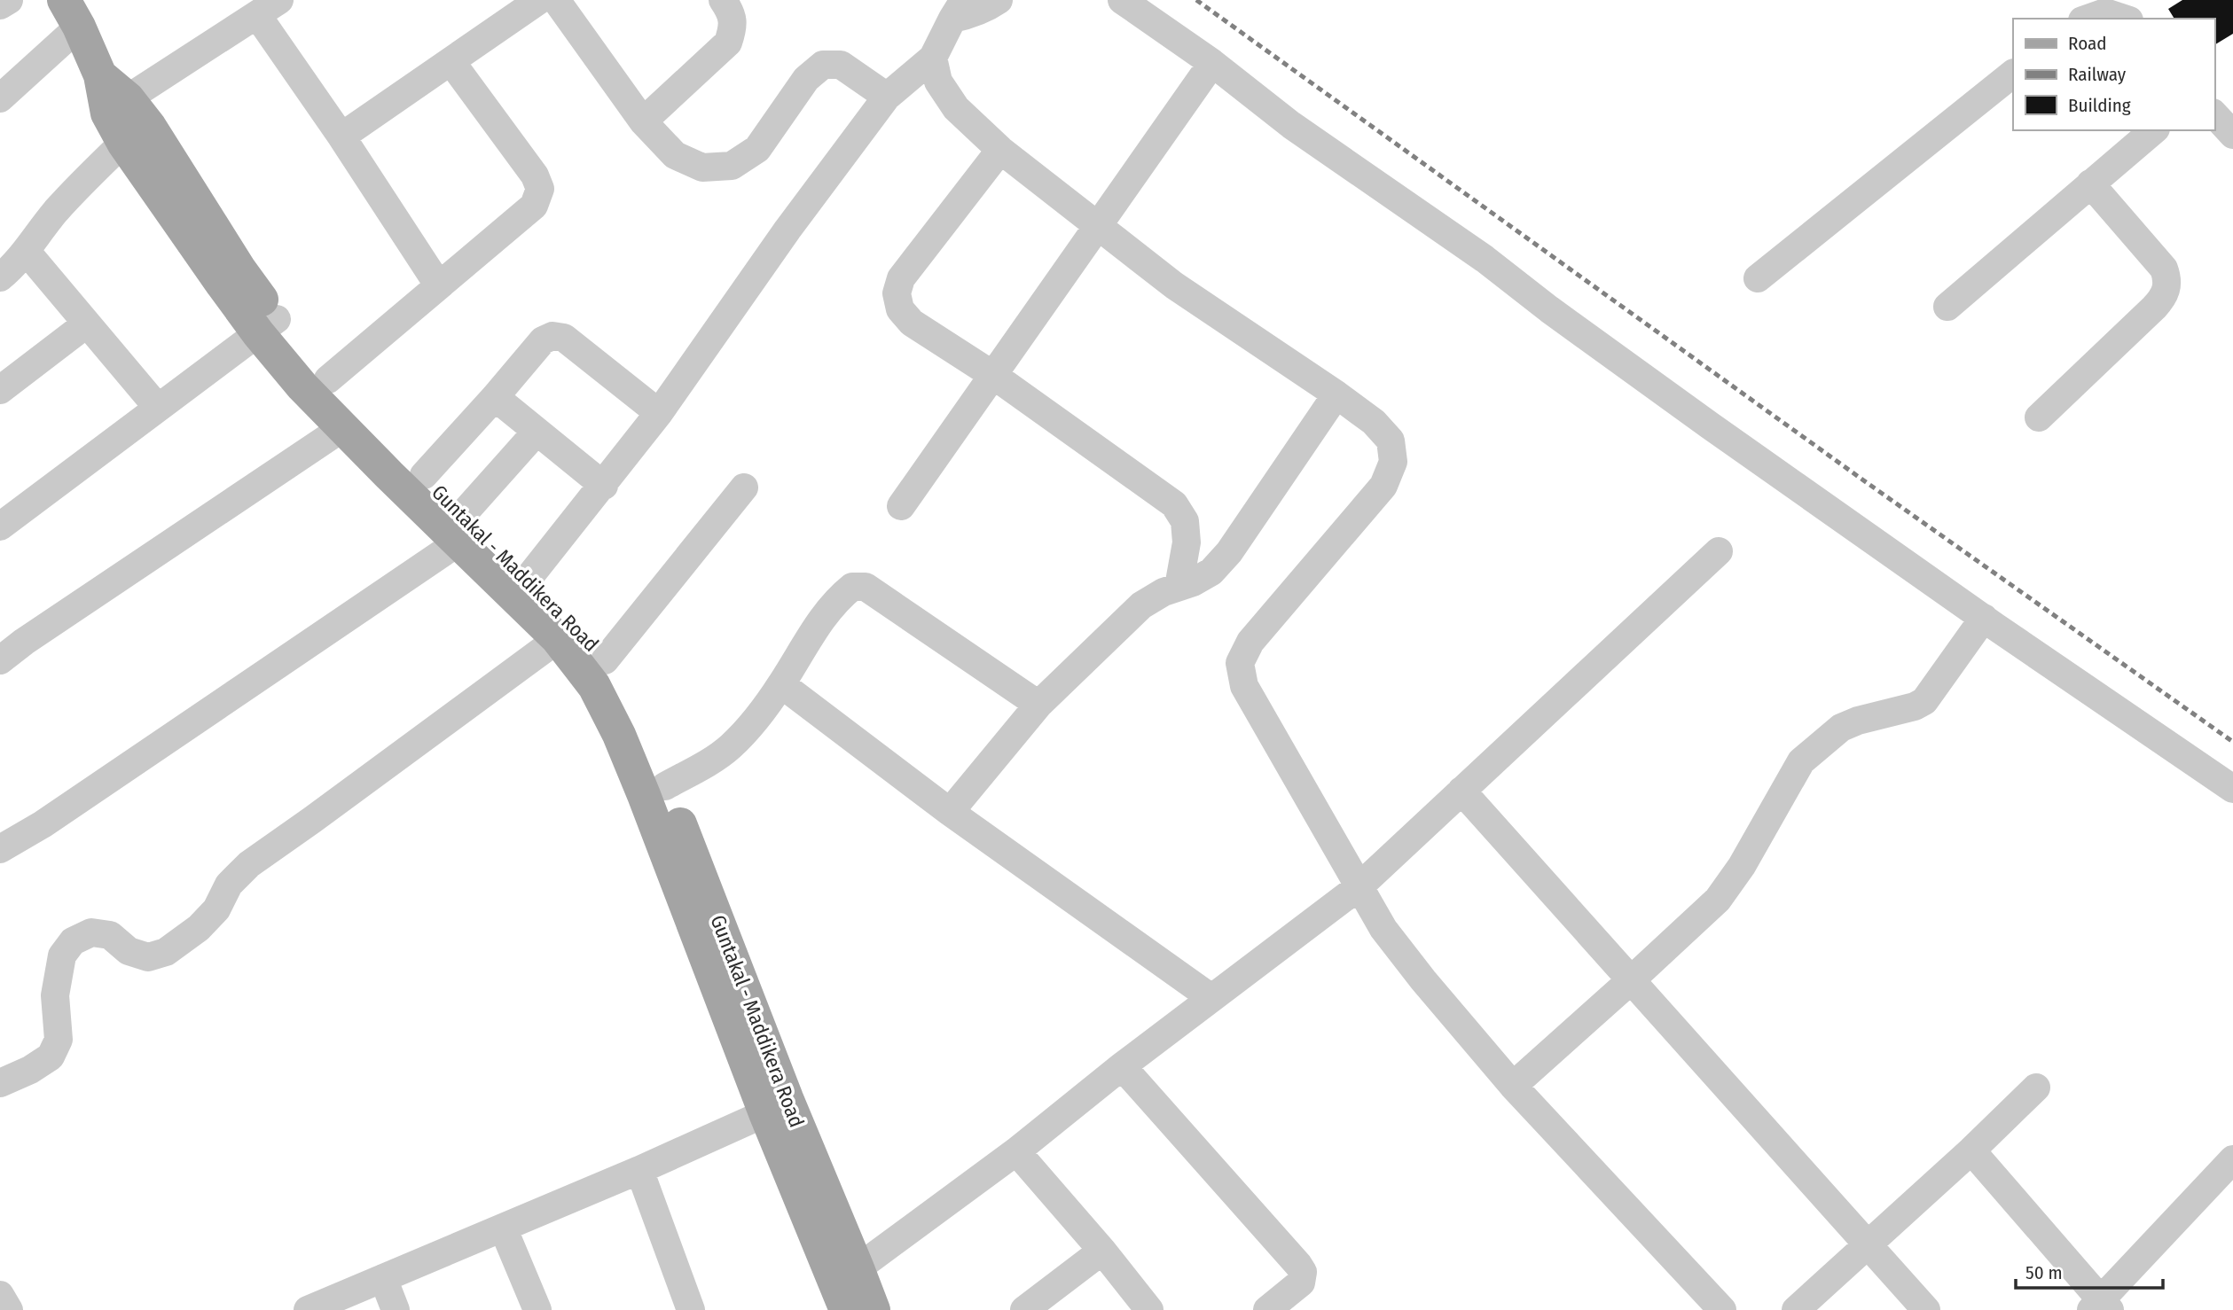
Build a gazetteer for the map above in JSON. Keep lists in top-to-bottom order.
{
  "streets": {
    "main road": ["Guntakal - Maddikera Road"]
  },
  "legend": ["Road", "Railway", "Building"],
  "scale_bar": "50 m"
}
